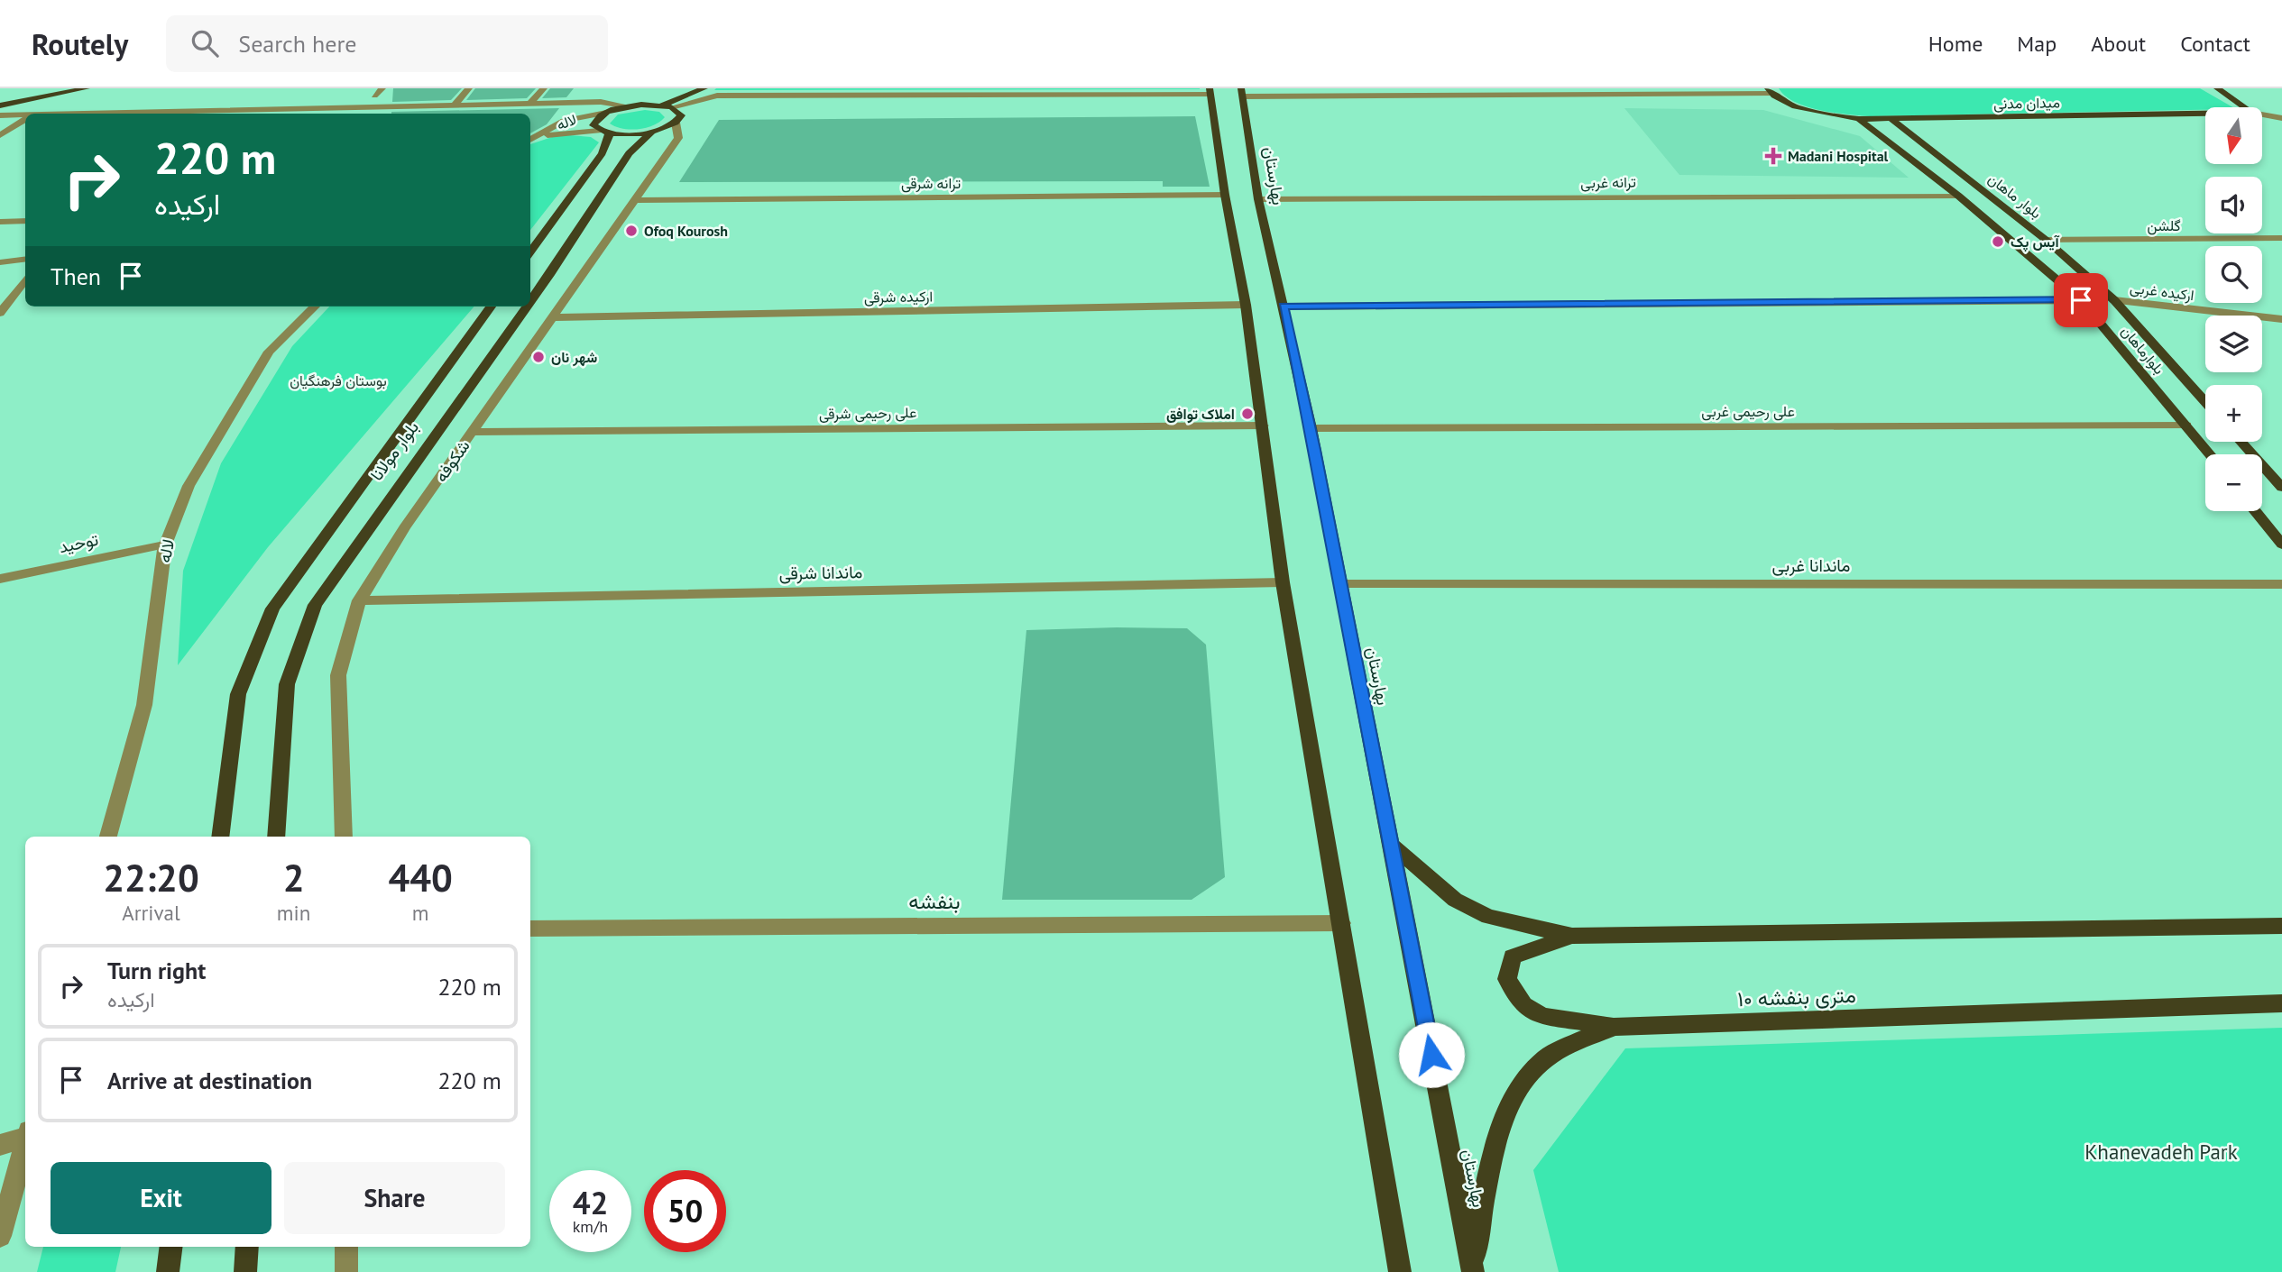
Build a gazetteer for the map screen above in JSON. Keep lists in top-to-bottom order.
{
  "streets": {
    "main road": [
      "میدان مدنی",
      "بهارستان",
      "بلوار ماهان",
      "بلوارماهان",
      "بلوار مولانا",
      "۱۰ متری بنفشه"
    ],
    "street": [
      "لاله",
      "ترانه غربی",
      "ترانه شرقی",
      "گلشن",
      "ارکیده غربی",
      "ارکیده شرقی",
      "علی رحیمی غربی",
      "علی رحیمی شرقی",
      "شکوفه",
      "توحید",
      "ماندانا غربی",
      "ماندانا شرقی",
      "بنفشه"
    ]
  },
  "crossings": [
    ["میدان مدنی", "بلوار ماهان"],
    ["میدان مدنی", "بلوارماهان"],
    ["لاله", "توحید"],
    ["بهارستان", "ترانه غربی"],
    ["بهارستان", "علی رحیمی غربی"],
    ["بهارستان", "ماندانا غربی"],
    ["بهارستان", "۱۰ متری بنفشه"],
    ["ترانه غربی", "بلوارماهان"],
    ["ترانه شرقی", "شکوفه"],
    ["بلوار ماهان", "گلشن"],
    ["بلوار ماهان", "ارکیده غربی"],
    ["ارکیده شرقی", "شکوفه"],
    ["بلوارماهان", "علی رحیمی غربی"],
    ["علی رحیمی شرقی", "شکوفه"],
    ["شکوفه", "ماندانا شرقی"]
  ],
  "parks": ["بوستان فرهنگیان", "Khanevadeh Park"],
  "places": {
    "health": ["Madani Hospital"],
    "other": [
      "Ofoq Kourosh",
      "آیس پک",
      "شهر نان",
      "املاک توافق"
    ]
  },
  "north": "bottom",
  "page": {
    "header": "Routely",
    "search": "Search here",
    "nav": [
      "Home",
      "Map",
      "About",
      "Contact"
    ],
    "map_buttons": ["+", "−"],
    "turn": ["220 m", "ارکیده"],
    "then": "Then",
    "eta": [
      "22:20",
      "Arrival",
      "2",
      "min",
      "440",
      "m"
    ],
    "list": [
      {
        "name": "Turn right",
        "note": "ارکیده",
        "value": "220 m"
      },
      {
        "name": "Arrive at destination",
        "value": "220 m"
      }
    ],
    "buttons": ["Exit", "Share"],
    "speed": "42 km/h",
    "limit": "50"
  }
}
